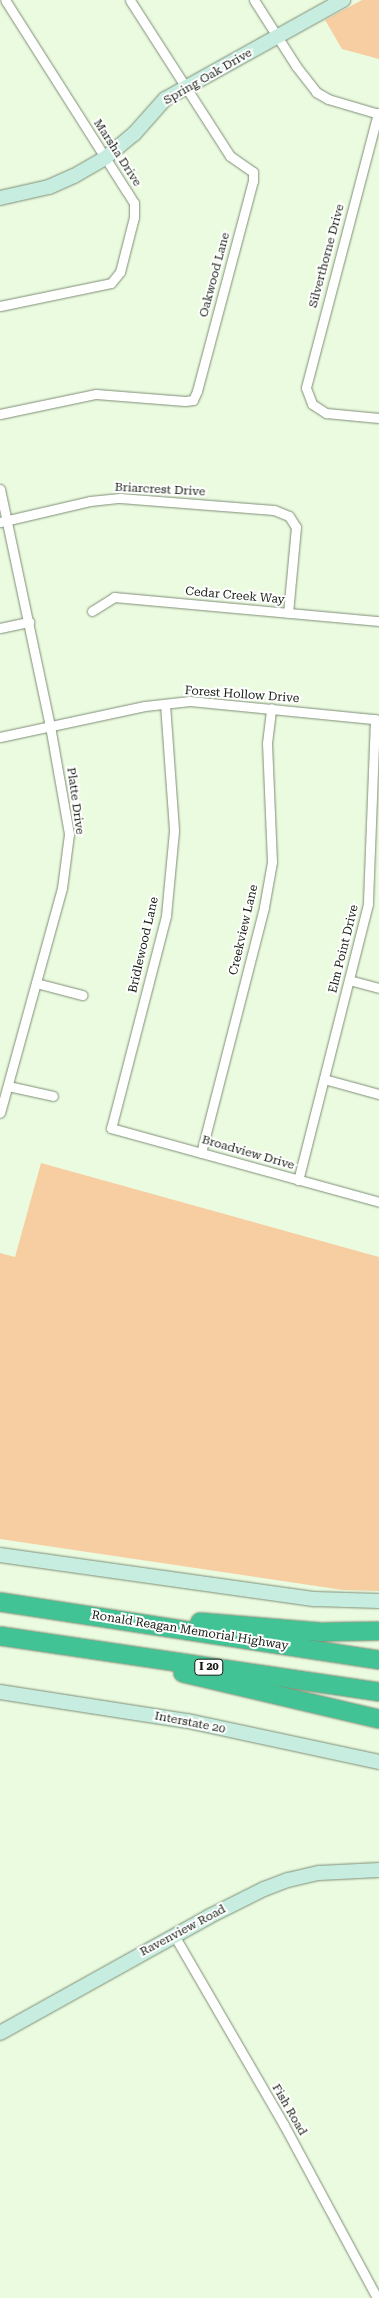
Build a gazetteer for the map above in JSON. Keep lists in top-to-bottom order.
{
  "streets": {
    "highway": ["Ronald Reagan Memorial Highway", "I 20"],
    "street": [
      "Spring Oak Drive",
      "Marsha Drive",
      "Silverthorne Drive",
      "Oakwood Lane",
      "Briarcrest Drive",
      "Cedar Creek Way",
      "Forest Hollow Drive",
      "Platte Drive",
      "Creekview Lane",
      "Bridlewood Lane",
      "Elm Point Drive",
      "Broadview Drive",
      "Interstate 20",
      "Ravenview Road",
      "Fish Road"
    ]
  },
  "crossings": [
    ["Spring Oak Drive", "Marsha Drive"],
    ["Spring Oak Drive", "Oakwood Lane"],
    ["Briarcrest Drive", "Cedar Creek Way"],
    ["Briarcrest Drive", "Platte Drive"],
    ["Forest Hollow Drive", "Platte Drive"],
    ["Forest Hollow Drive", "Creekview Lane"],
    ["Forest Hollow Drive", "Bridlewood Lane"],
    ["Forest Hollow Drive", "Elm Point Drive"],
    ["Creekview Lane", "Broadview Drive"],
    ["Bridlewood Lane", "Broadview Drive"],
    ["Elm Point Drive", "Broadview Drive"],
    ["Ravenview Road", "Fish Road"]
  ]
}
